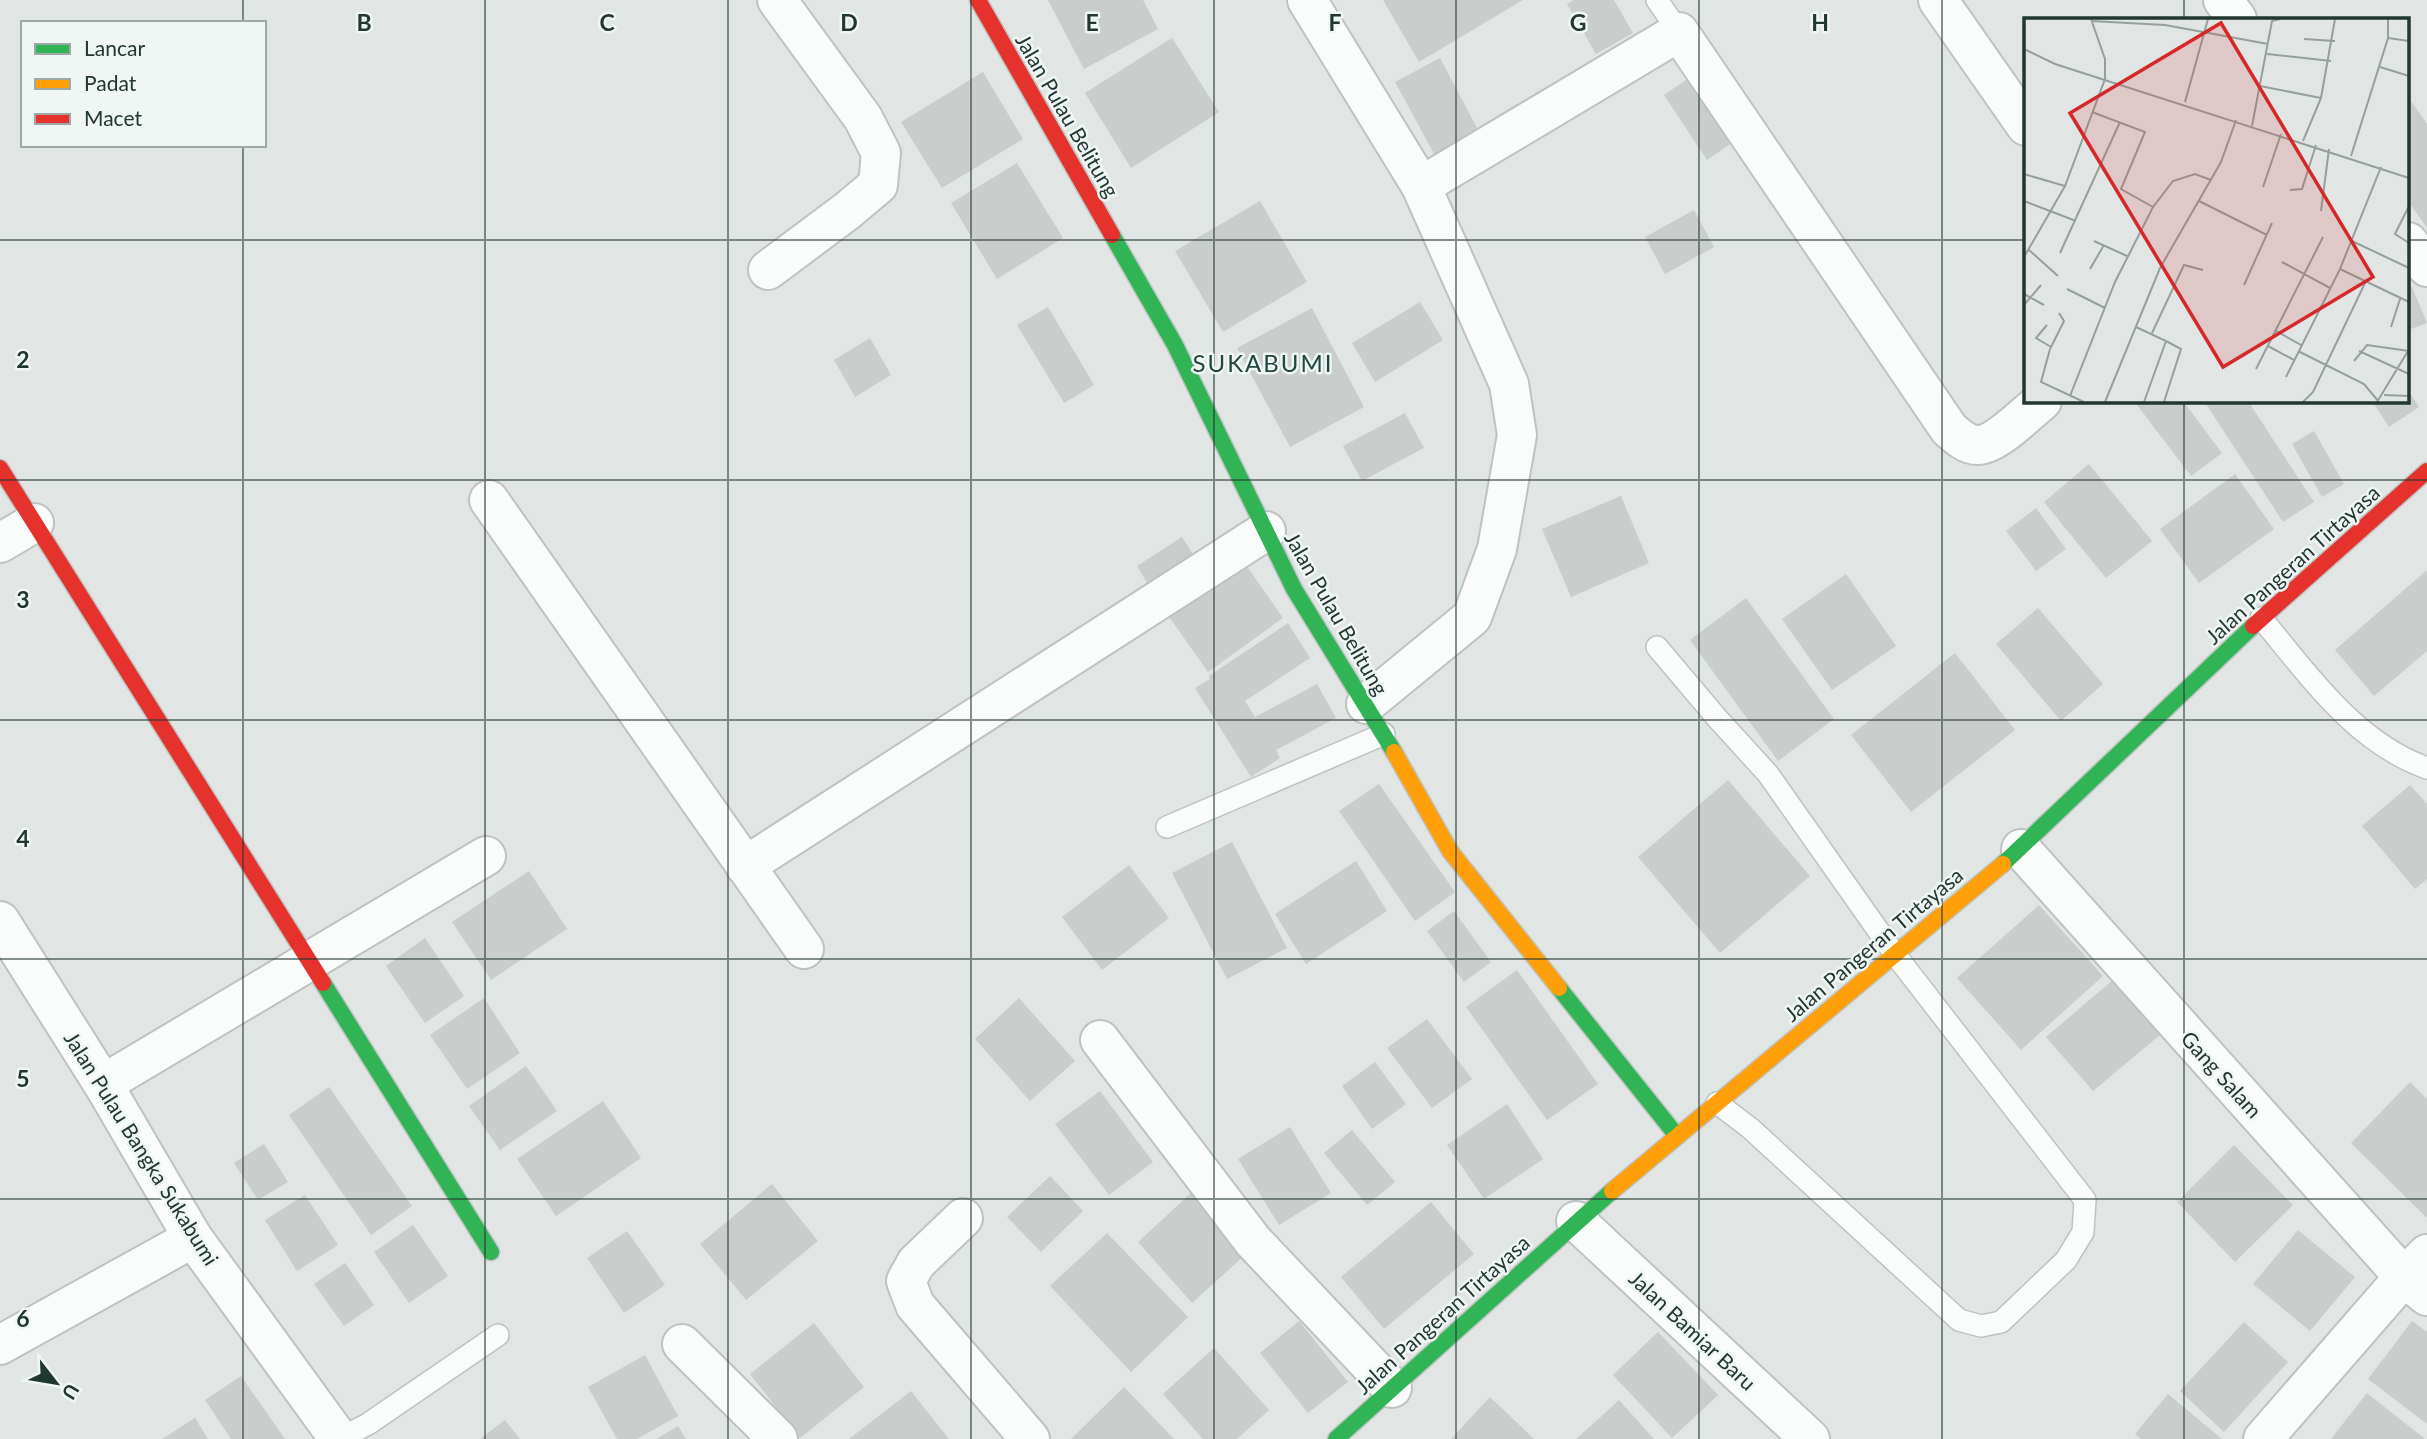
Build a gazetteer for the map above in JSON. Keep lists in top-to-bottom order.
{
  "streets": {
    "street": [
      "Jalan Pulau Belitung",
      "Jalan Pangeran Tirtayasa",
      "Gang Salam",
      "Jalan Pulau Bangka Sukabumi",
      "Jalan Bamiar Baru"
    ]
  },
  "crossings": [
    ["Jalan Pulau Belitung", "Jalan Pangeran Tirtayasa"],
    ["Jalan Pangeran Tirtayasa", "Gang Salam"],
    ["Jalan Pangeran Tirtayasa", "Jalan Bamiar Baru"]
  ],
  "districts": ["SUKABUMI"],
  "legend": ["Lancar", "Padat", "Macet"],
  "north": "bottom right",
  "grid": {
    "columns": [
      "B",
      "C",
      "D",
      "E",
      "F",
      "G",
      "H"
    ],
    "rows": [
      "2",
      "3",
      "4",
      "5",
      "6"
    ]
  }
}
